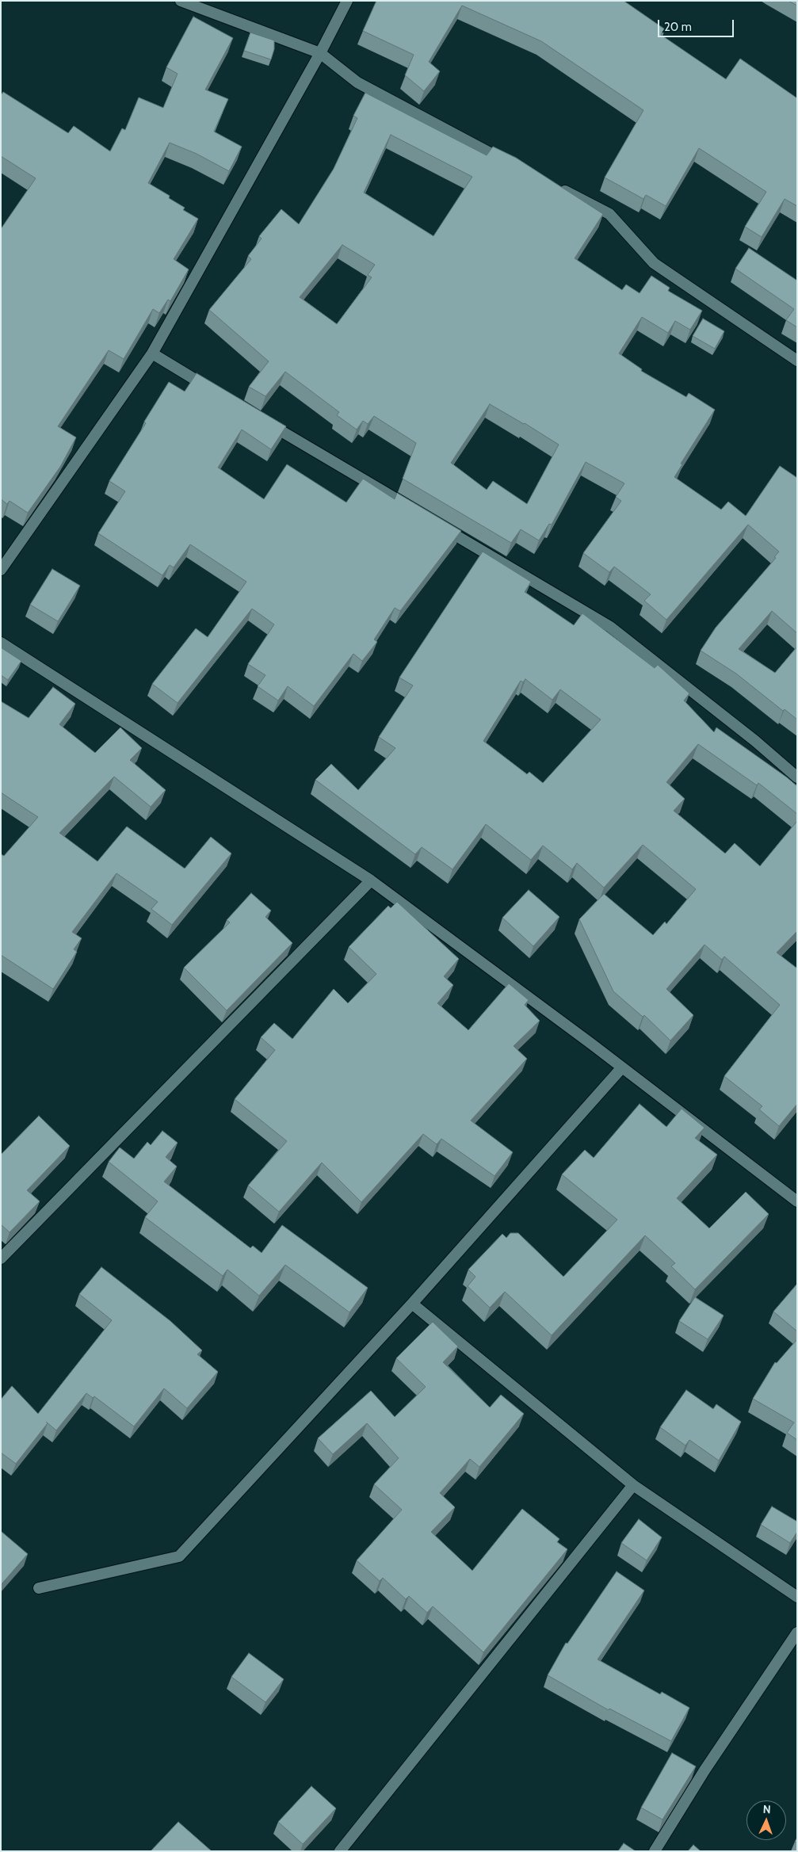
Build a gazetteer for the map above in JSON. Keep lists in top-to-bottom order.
{
  "scale_bar": "20 m",
  "north": "top"
}
